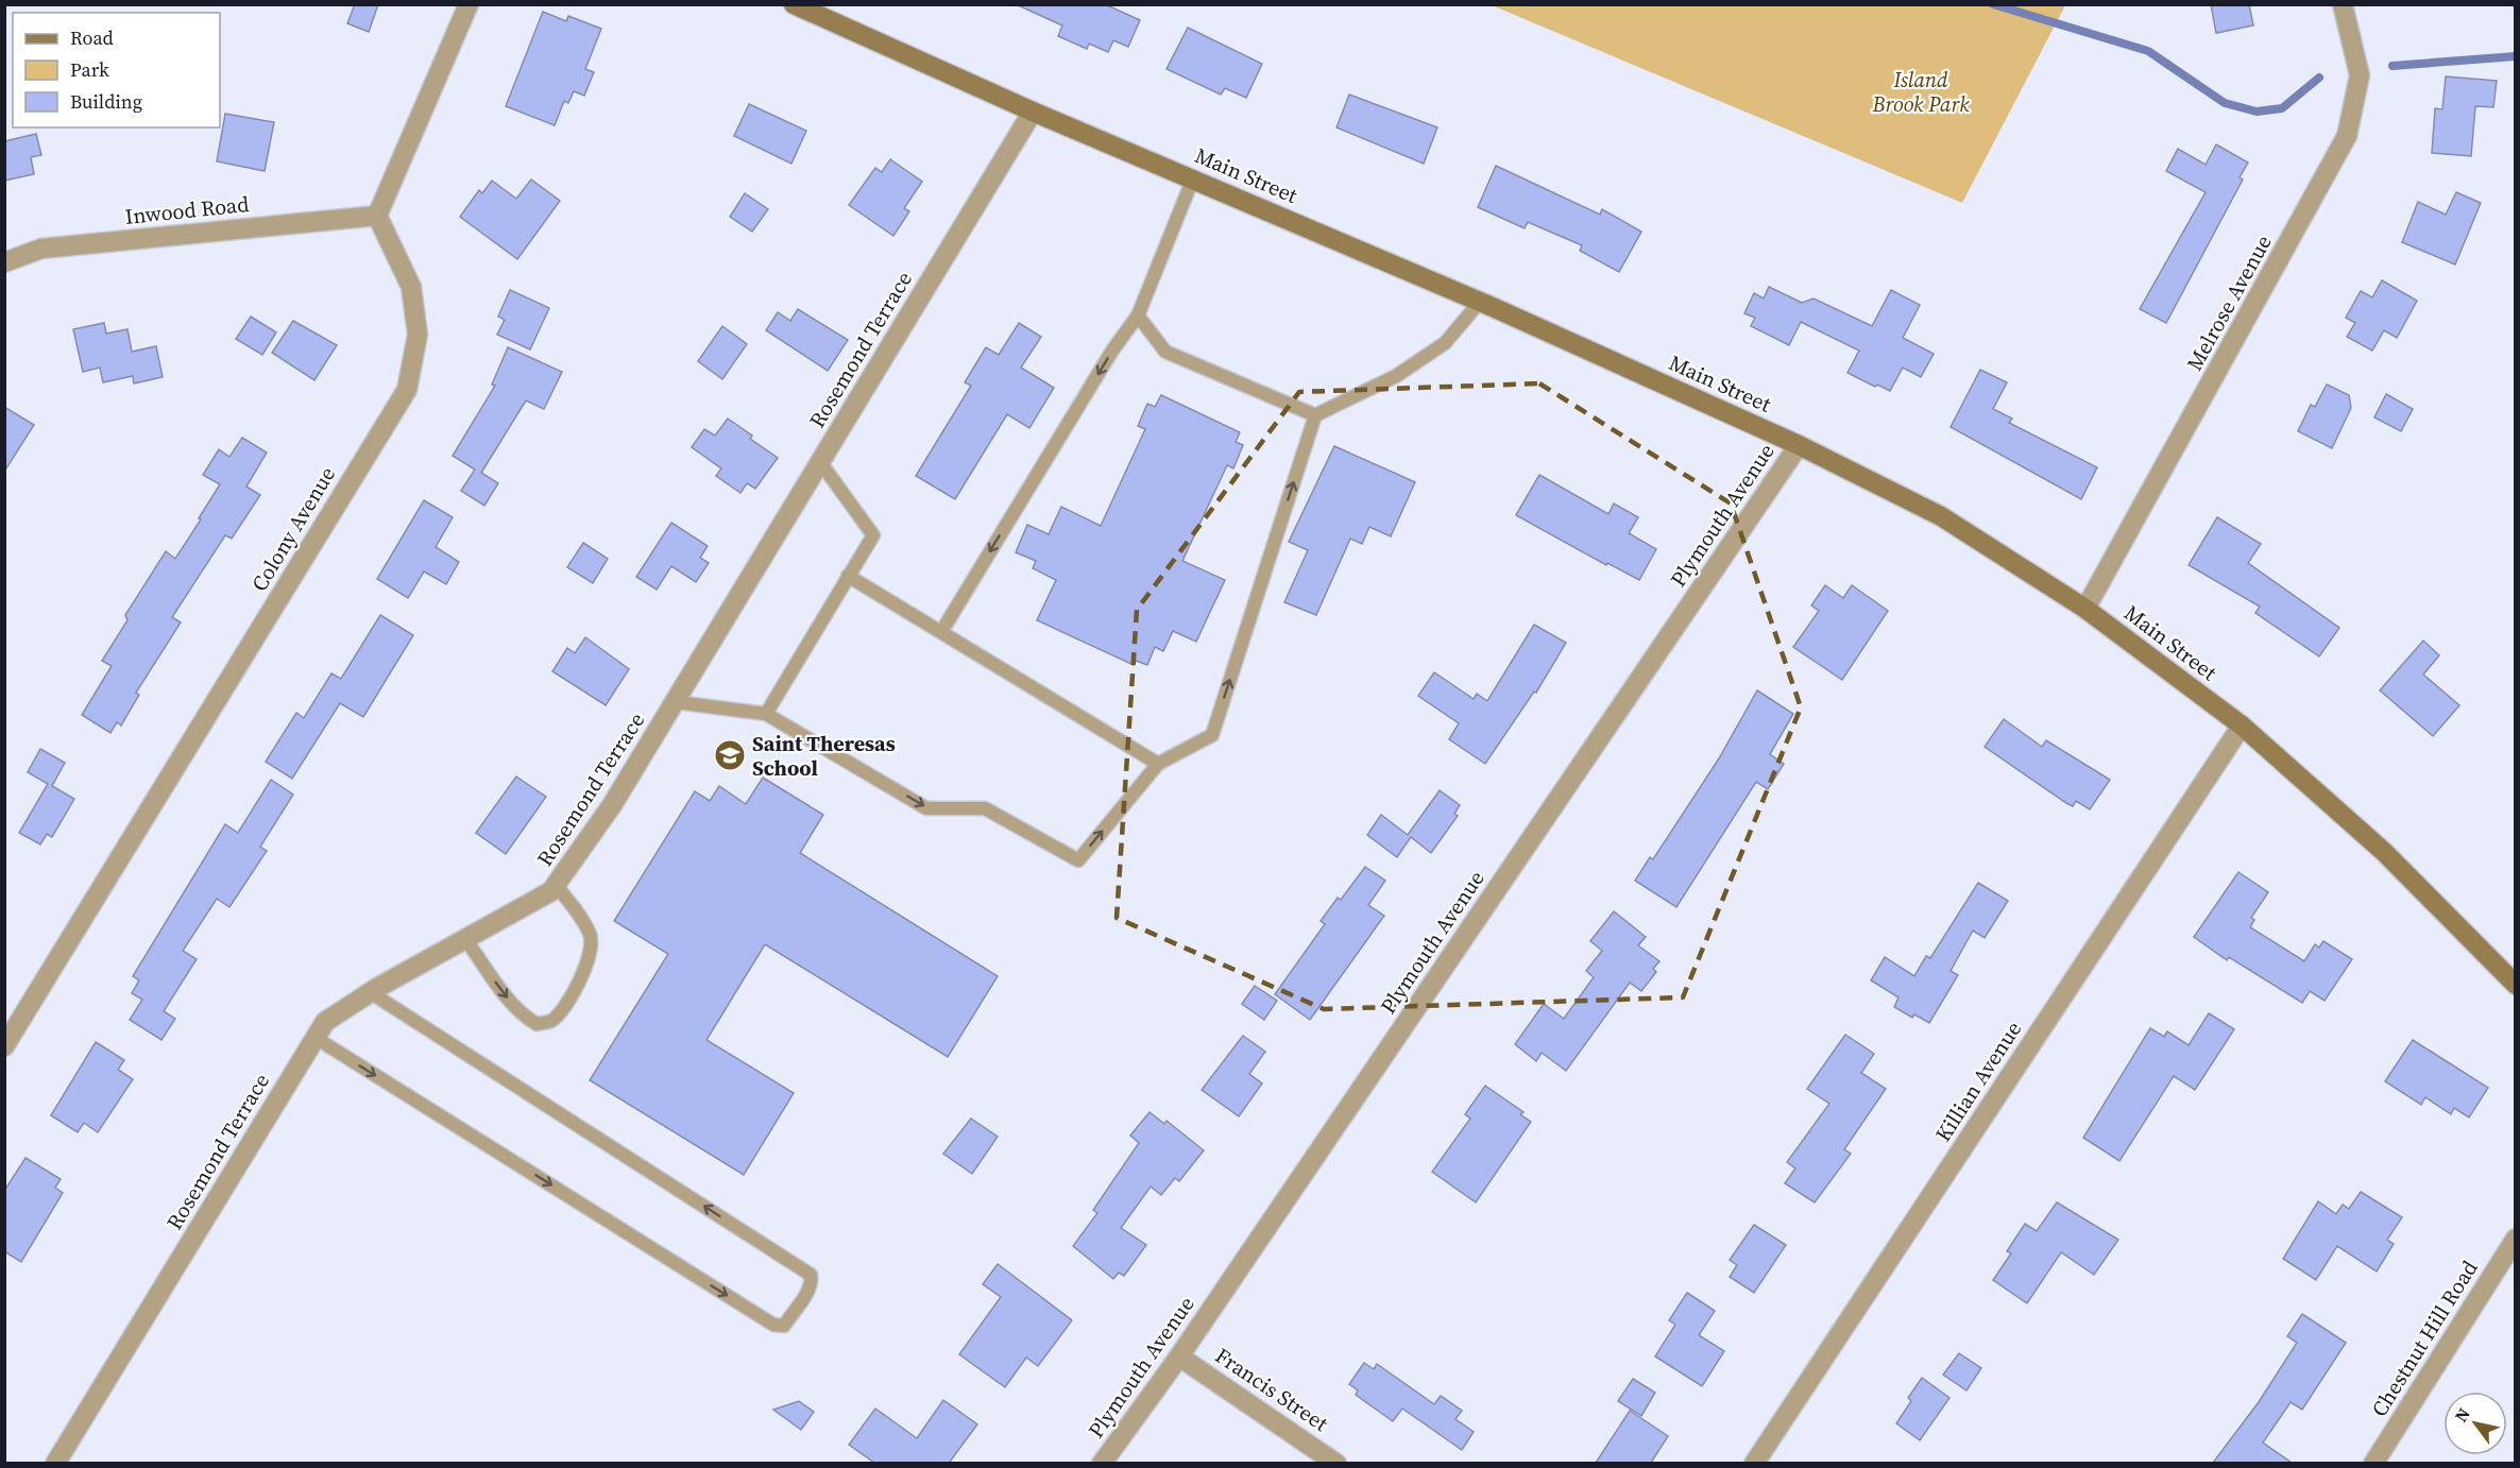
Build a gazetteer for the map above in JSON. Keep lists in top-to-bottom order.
{
  "streets": {
    "main road": ["Main Street"],
    "street": [
      "Inwood Road",
      "Melrose Avenue",
      "Rosemond Terrace",
      "Plymouth Avenue",
      "Colony Avenue",
      "Killian Avenue",
      "Chestnut Hill Road",
      "Francis Street"
    ]
  },
  "crossings": [
    ["Main Street", "Melrose Avenue"],
    ["Main Street", "Rosemond Terrace"],
    ["Main Street", "Plymouth Avenue"],
    ["Main Street", "Killian Avenue"],
    ["Inwood Road", "Colony Avenue"],
    ["Plymouth Avenue", "Francis Street"]
  ],
  "parks": ["Island Brook Park"],
  "places": {
    "school or university": ["Saint Theresas School"]
  },
  "legend": ["Road", "Park", "Building"],
  "north": "top left"
}
